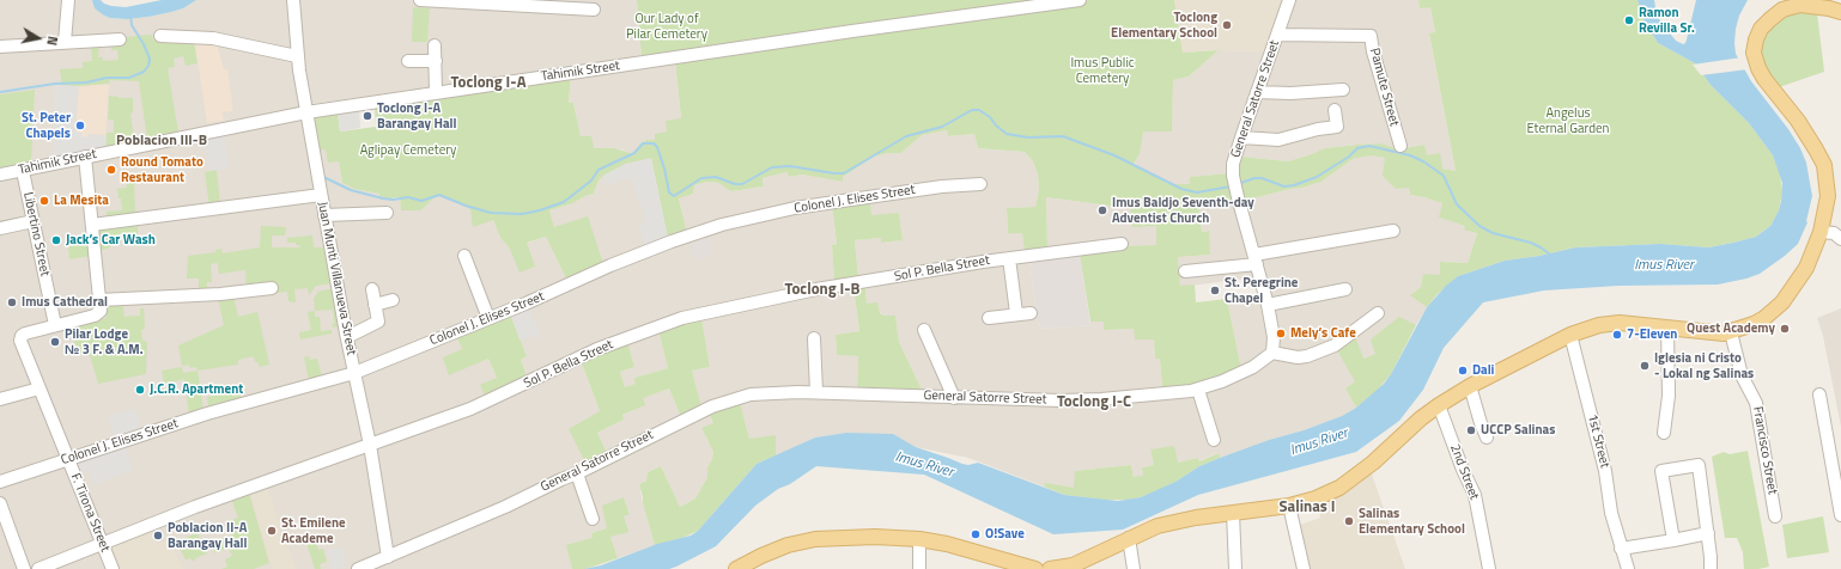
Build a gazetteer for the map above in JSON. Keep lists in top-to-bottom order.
{
  "streets": {
    "street": [
      "Tahimik Street",
      "Pamute Street",
      "General Satorre Street",
      "Colonel J. Elises Street",
      "Libertino Street",
      "Sol P. Bella Street",
      "Juan Munti Villanueva Street",
      "1st Street",
      "Francisco Street",
      "2nd Street",
      "F. Tirona Street"
    ]
  },
  "crossings": [
    ["Tahimik Street", "Libertino Street"],
    ["Tahimik Street", "Juan Munti Villanueva Street"],
    ["Pamute Street", "General Satorre Street"],
    ["General Satorre Street", "Juan Munti Villanueva Street"],
    ["Colonel J. Elises Street", "Juan Munti Villanueva Street"],
    ["Colonel J. Elises Street", "F. Tirona Street"],
    ["Libertino Street", "F. Tirona Street"],
    ["Sol P. Bella Street", "Juan Munti Villanueva Street"],
    ["Sol P. Bella Street", "F. Tirona Street"]
  ],
  "districts": [
    "Toclong I-A",
    "Poblacion III-B",
    "Toclong I-B",
    "Toclong I-C",
    "Salinas I"
  ],
  "water": ["Imus River"],
  "parks": [
    "Our Lady of Pilar Cemetery",
    "Imus Public Cemetery",
    "Angelus Eternal Garden",
    "Aglipay Cemetery"
  ],
  "places": [
    "Ramon Revilla Sr.",
    "Toclong Elementary School",
    "Toclong I-A Barangay Hall",
    "St. Peter Chapels",
    "Round Tomato Restaurant",
    "La Mesita",
    "Imus Baldjo Seventh-day Adventist Church",
    "Jack’s Car Wash",
    "St. Peregrine Chapel",
    "Imus Cathedral",
    "Quest Academy",
    "Mely’s Cafe",
    "7-Eleven",
    "Pilar Lodge № 3 F. & A.M.",
    "Iglesia ni Cristo - Lokal ng Salinas",
    "Dali",
    "J.C.R. Apartment",
    "UCCP Salinas",
    "Salinas Elementary School",
    "St. Emilene Academe",
    "O!Save",
    "Poblacion II-A Barangay Hall"
  ],
  "north": "right"
}
